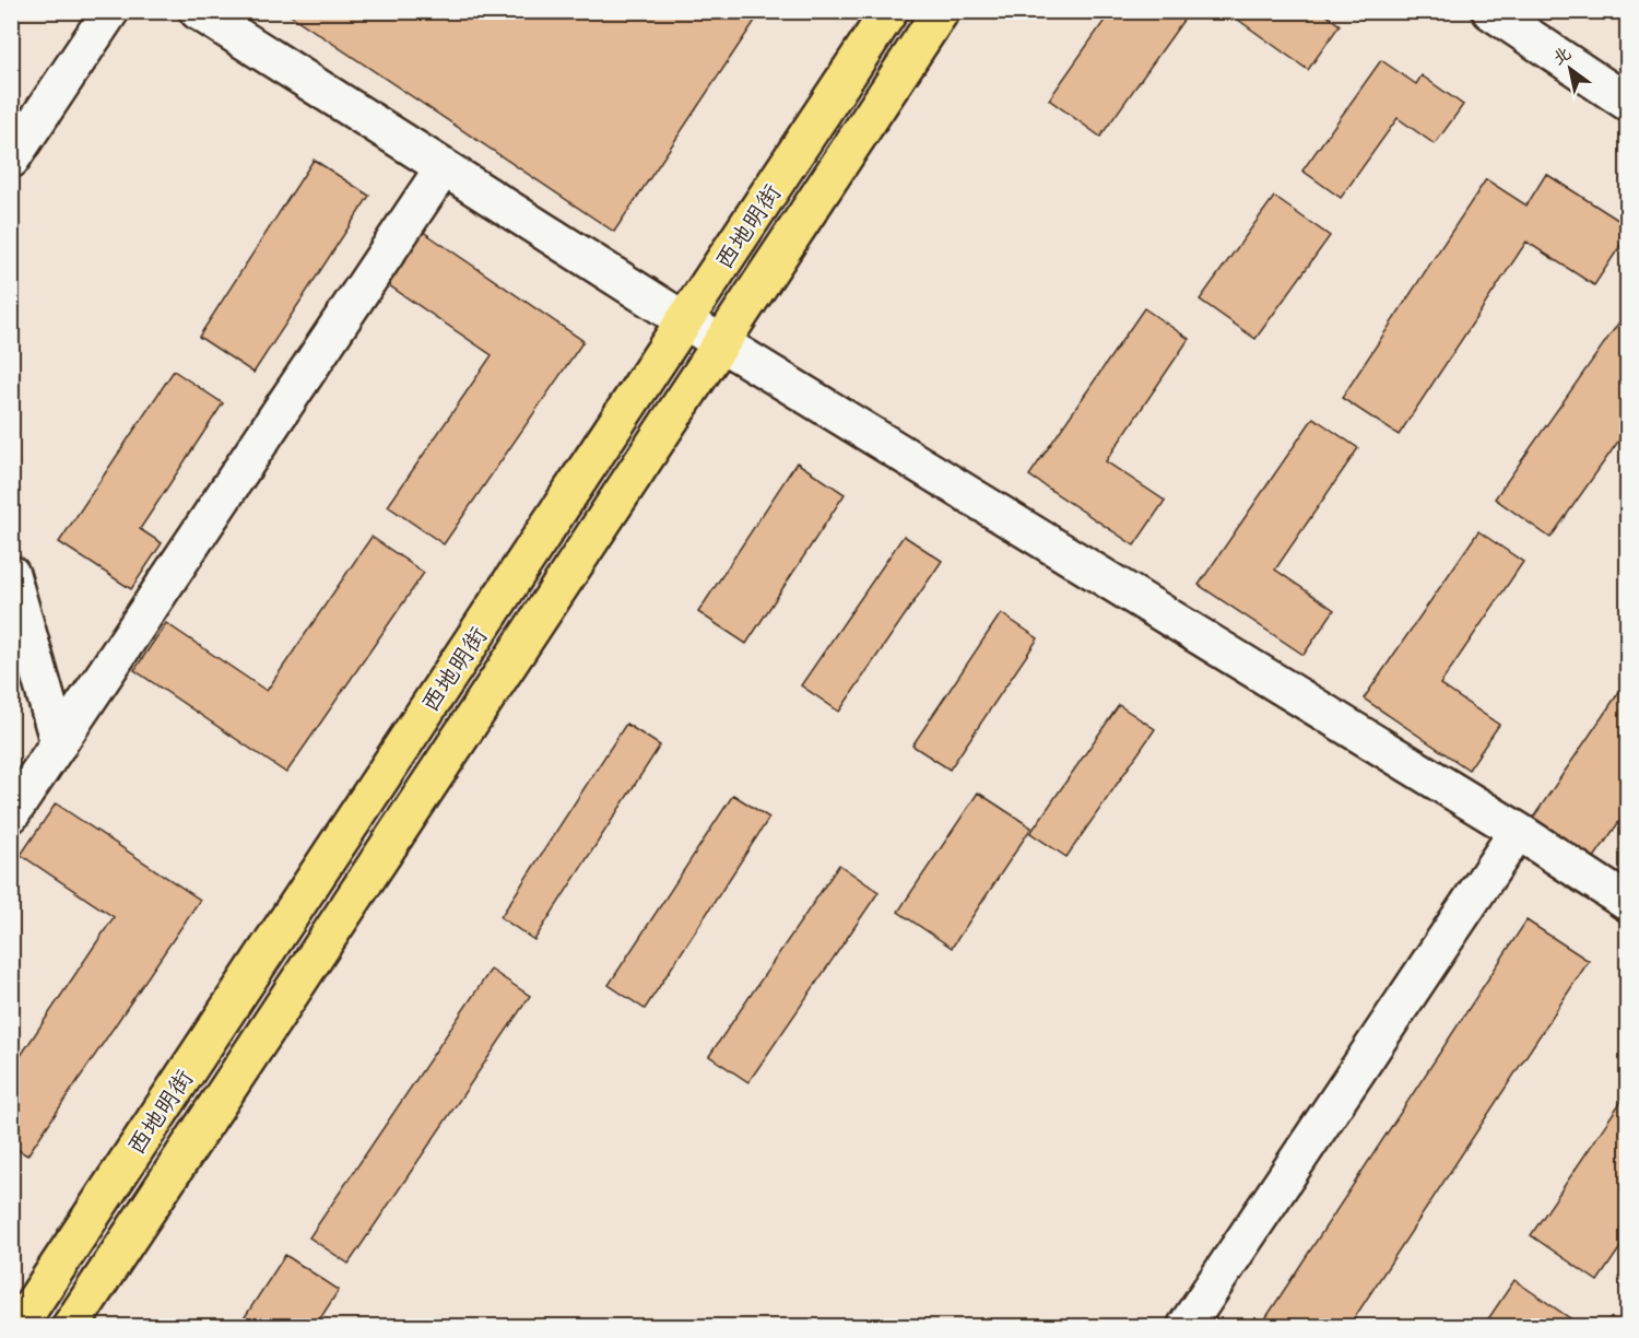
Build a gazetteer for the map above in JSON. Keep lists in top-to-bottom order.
{
  "streets": {
    "main road": ["西地明街"]
  },
  "north": "top left"
}
